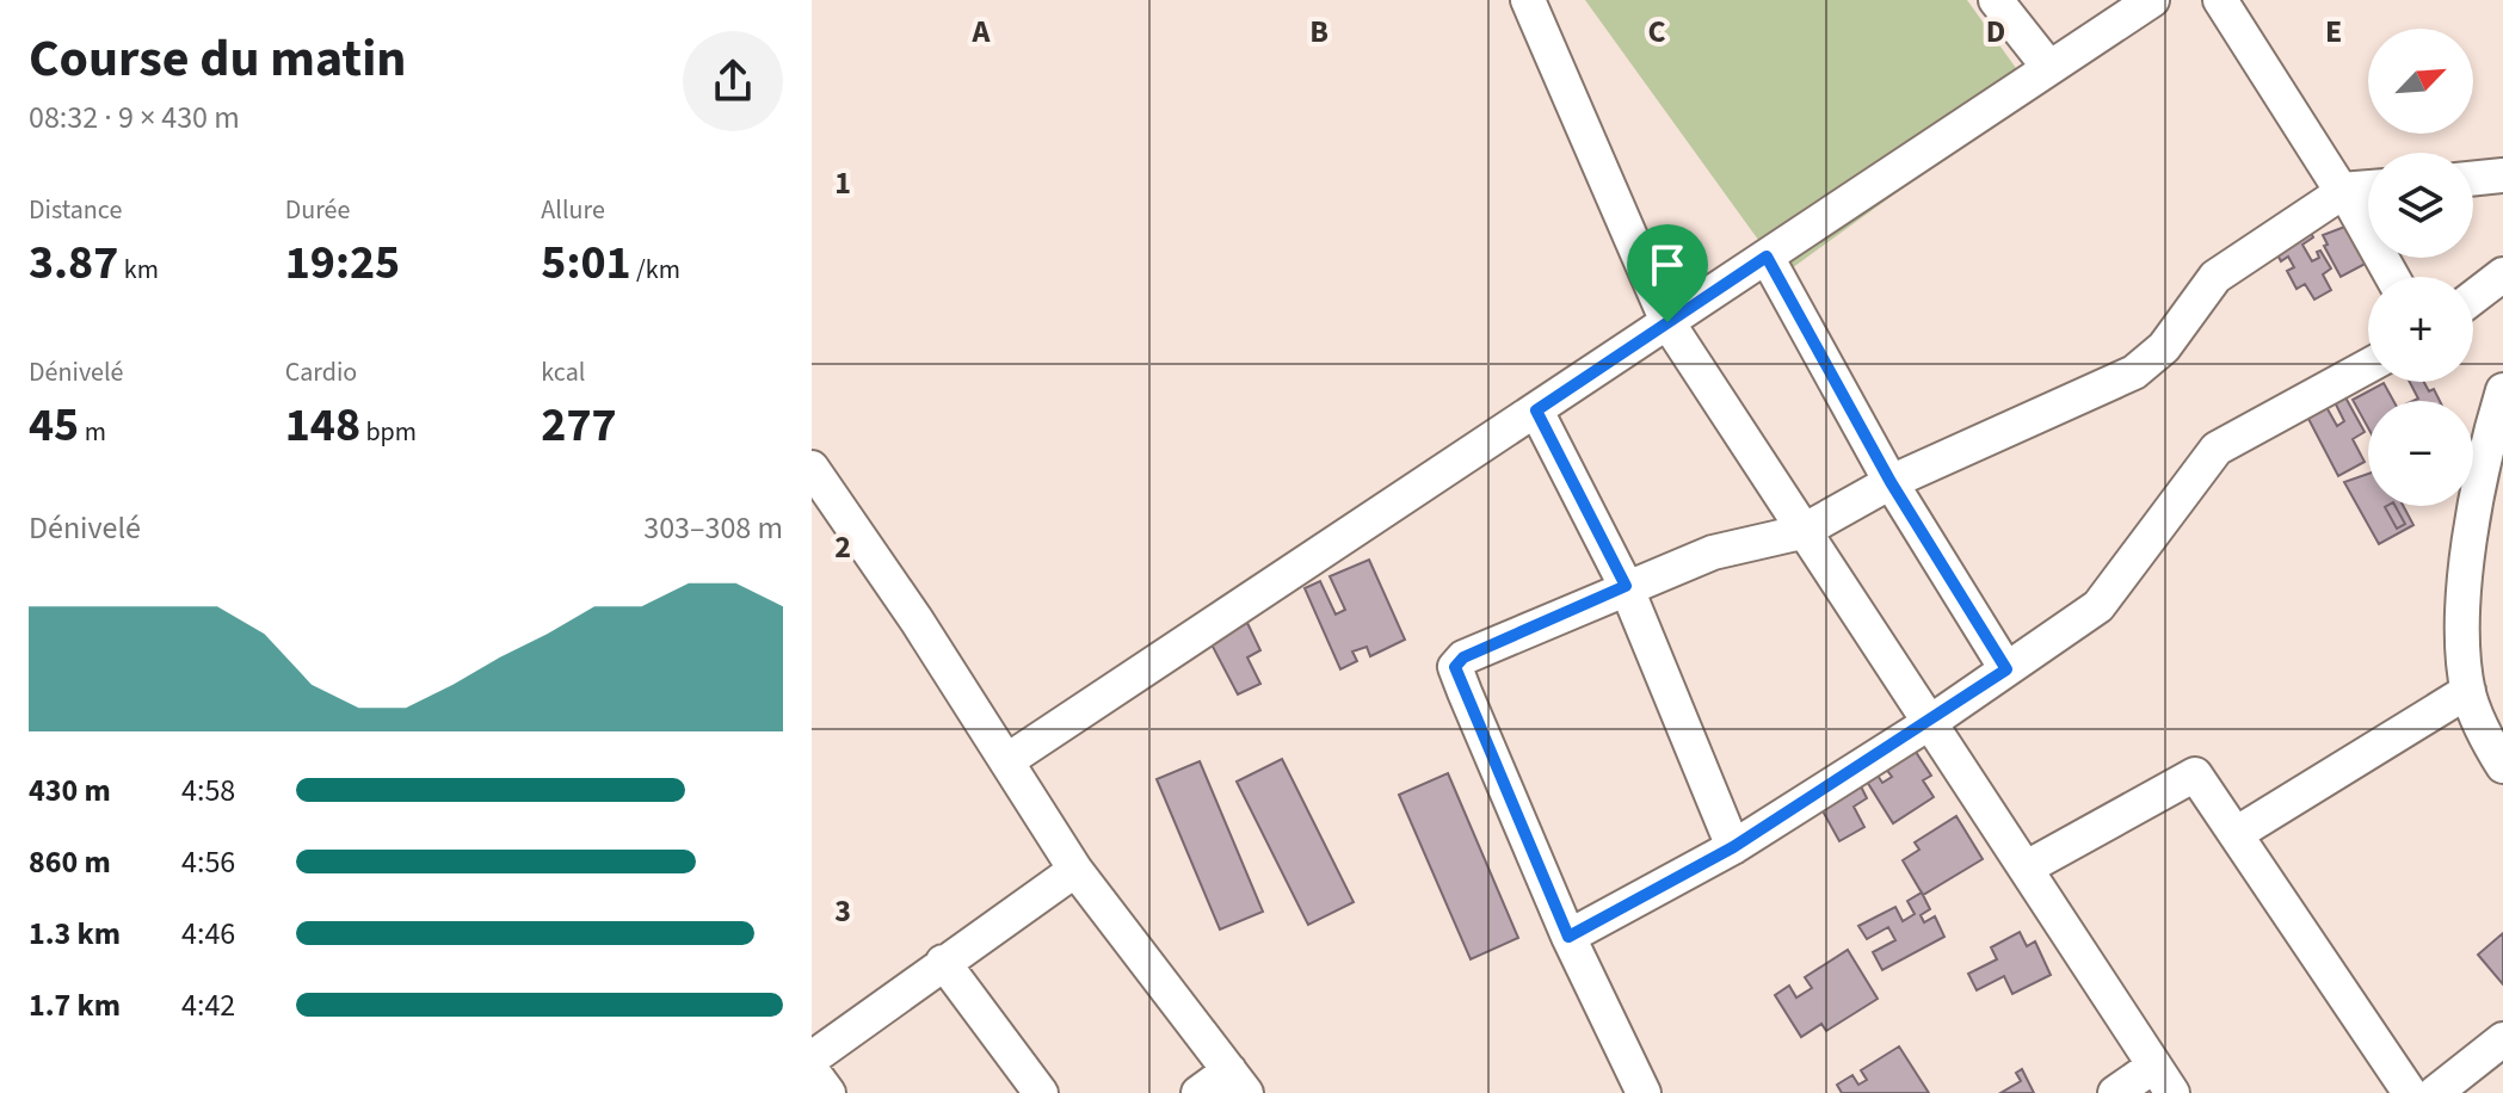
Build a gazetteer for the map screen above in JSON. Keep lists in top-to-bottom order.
{
  "north": "top right",
  "page": {
    "heading": ["Course du matin", "08:32 · 9 × 430 m"],
    "map_buttons": ["+", "−"],
    "stats": [
      ["Distance", "3.87 km"],
      ["Durée", "19:25"],
      ["Allure", "5:01 /km"],
      ["Dénivelé", "45 m"],
      ["Cardio", "148 bpm"],
      ["kcal", "277"]
    ],
    "chart": ["Dénivelé", "303–308 m"],
    "list": [
      {
        "name": "430 m",
        "note": "4:58"
      },
      {
        "name": "860 m",
        "note": "4:56"
      },
      {
        "name": "1.3 km",
        "note": "4:46"
      },
      {
        "name": "1.7 km",
        "note": "4:42"
      }
    ]
  },
  "grid": {
    "columns": [
      "A",
      "B",
      "C",
      "D",
      "E"
    ],
    "rows": ["1", "2", "3"]
  }
}
